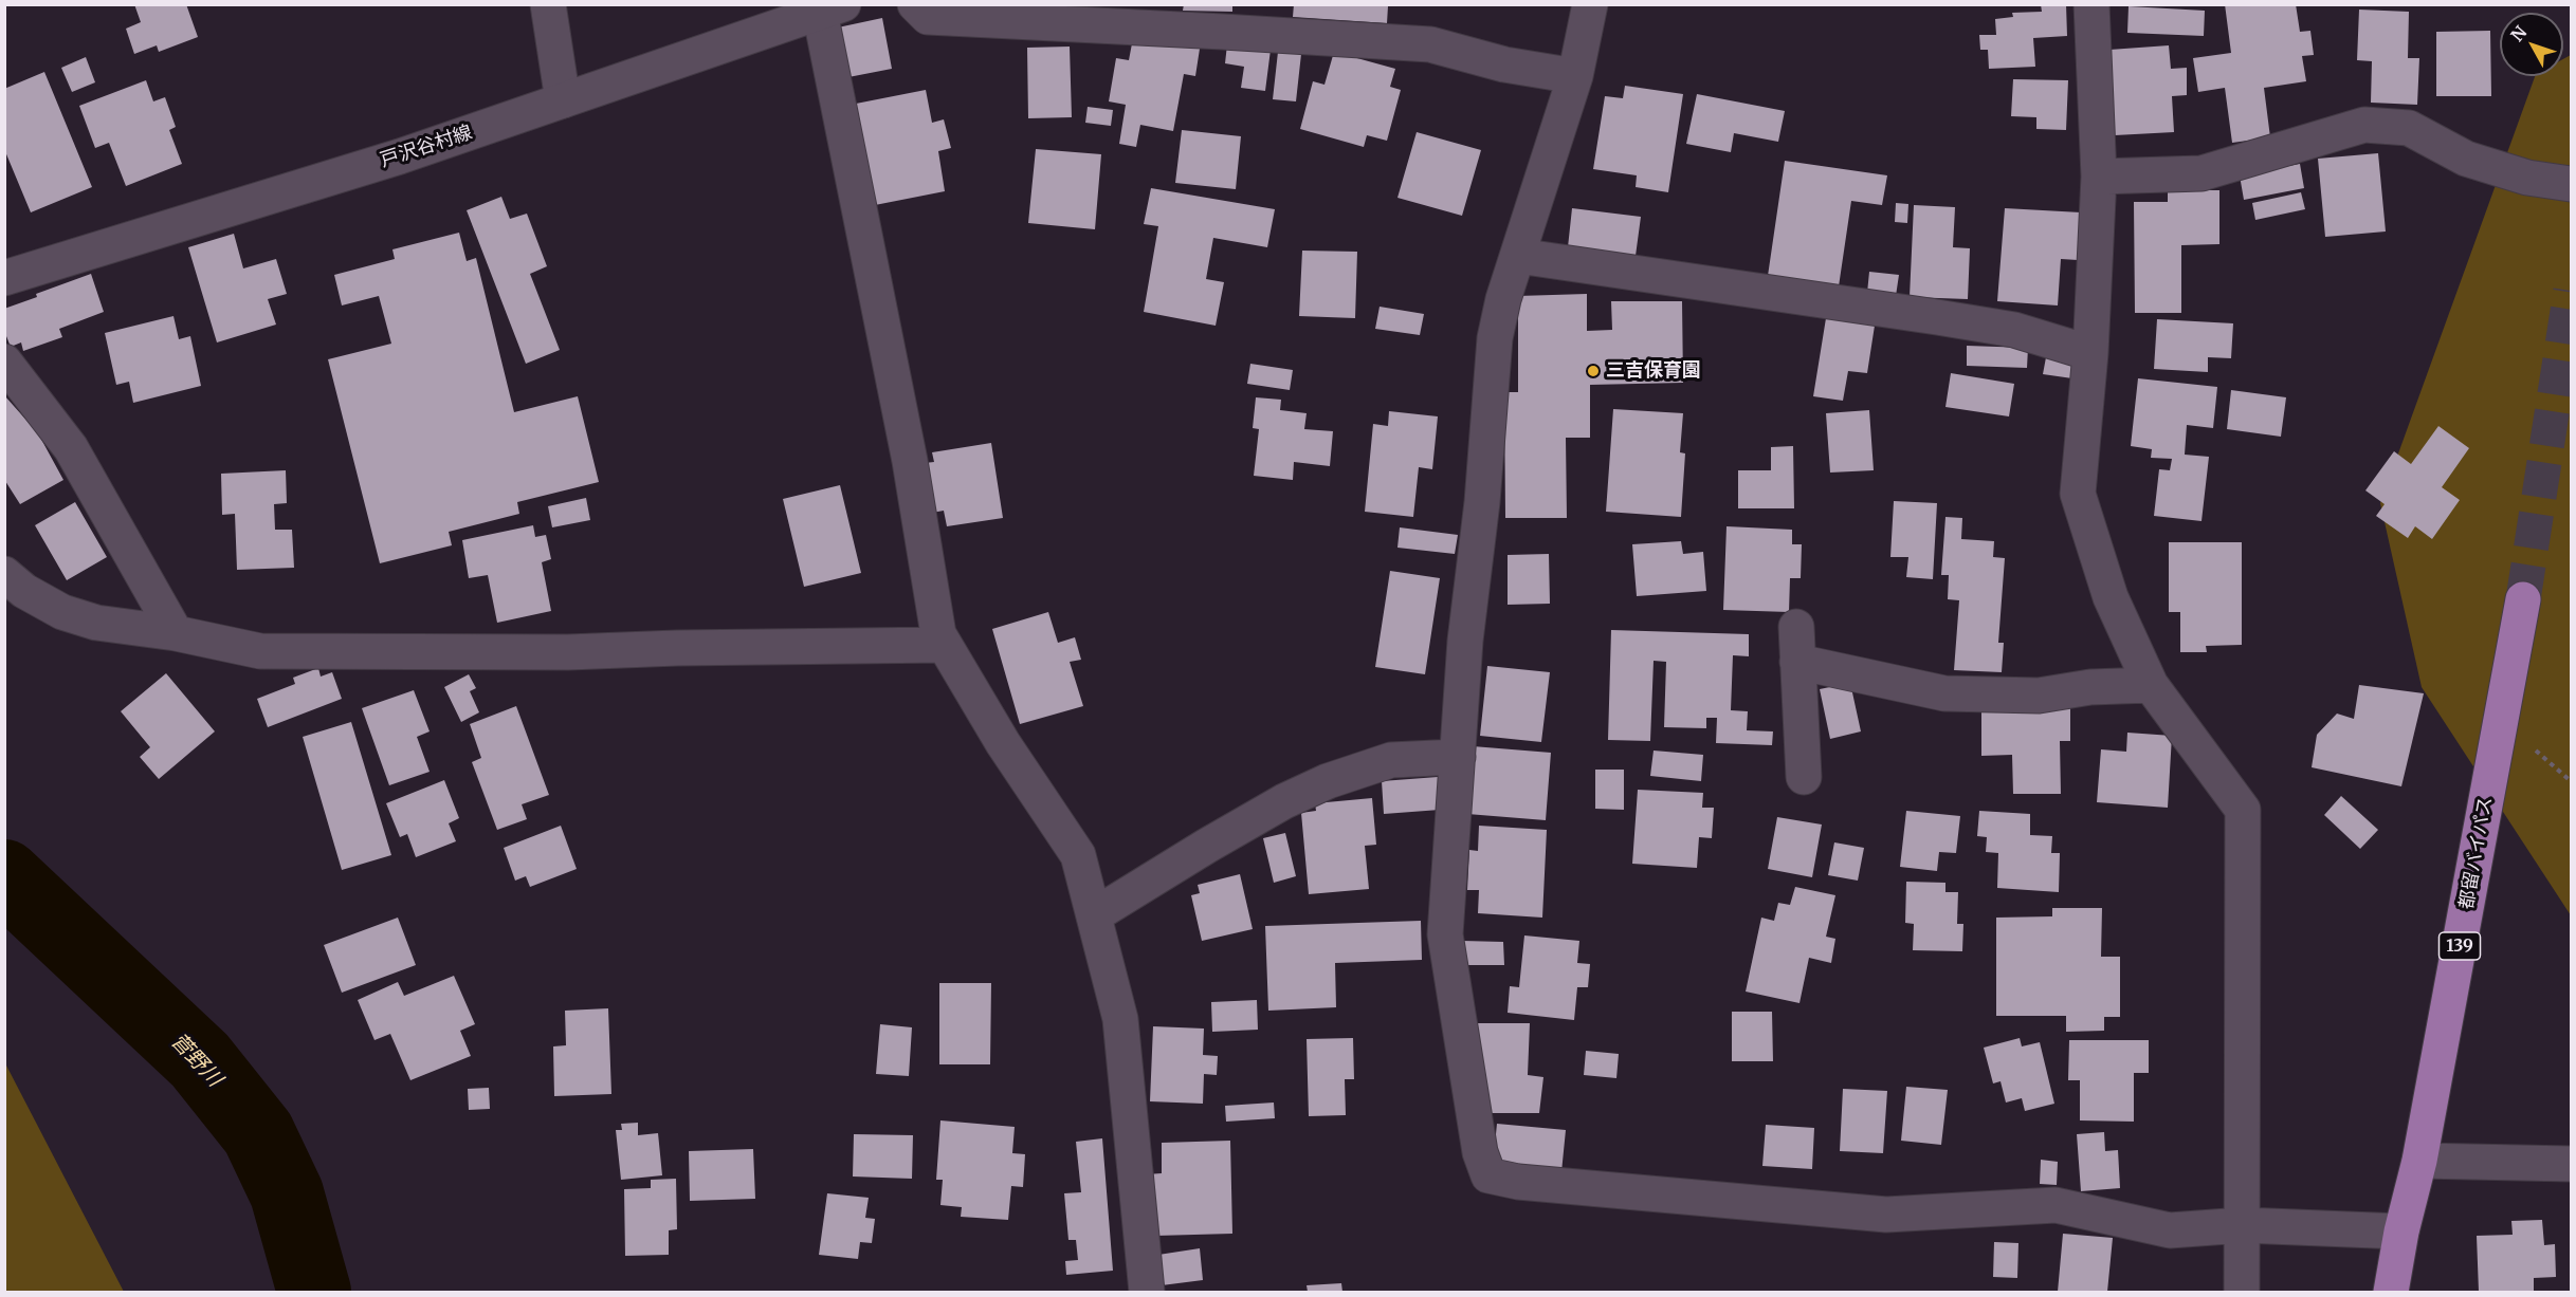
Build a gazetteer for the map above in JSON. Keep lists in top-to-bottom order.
{
  "streets": {
    "highway": ["都留バイパス", "139"],
    "street": ["戸沢谷村線"]
  },
  "water": ["菅野川"],
  "places": ["三吉保育園"],
  "north": "top left"
}
